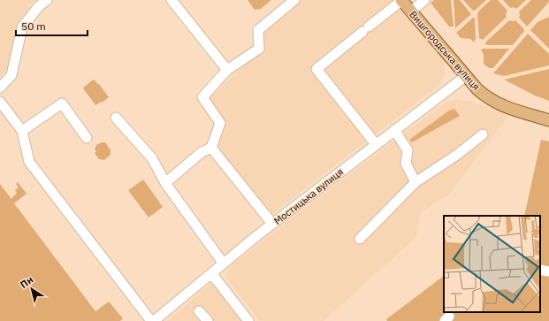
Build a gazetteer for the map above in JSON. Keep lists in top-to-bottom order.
{
  "streets": {
    "main road": ["Вишгородська вулиця"],
    "street": ["Мостицька вулиця"]
  },
  "crossings": [
    ["Вишгородська вулиця", "Мостицька вулиця"]
  ],
  "scale_bar": "50 m",
  "north": "top left"
}
